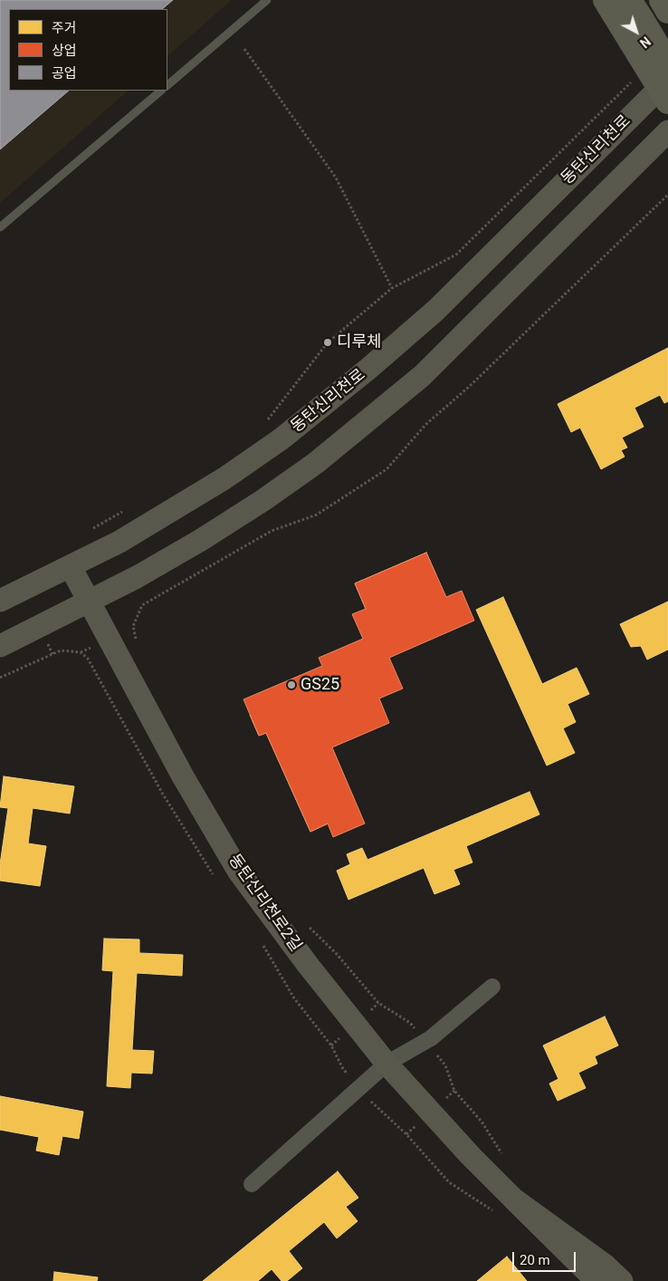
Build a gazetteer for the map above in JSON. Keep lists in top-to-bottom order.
{
  "streets": {
    "main road": ["동탄신리천로", "동탄신리천로2길"]
  },
  "crossings": [
    ["동탄신리천로", "동탄신리천로2길"]
  ],
  "places": ["디루체", "GS25"],
  "legend": ["주거", "상업", "공업"],
  "scale_bar": "20 m",
  "north": "bottom right"
}
